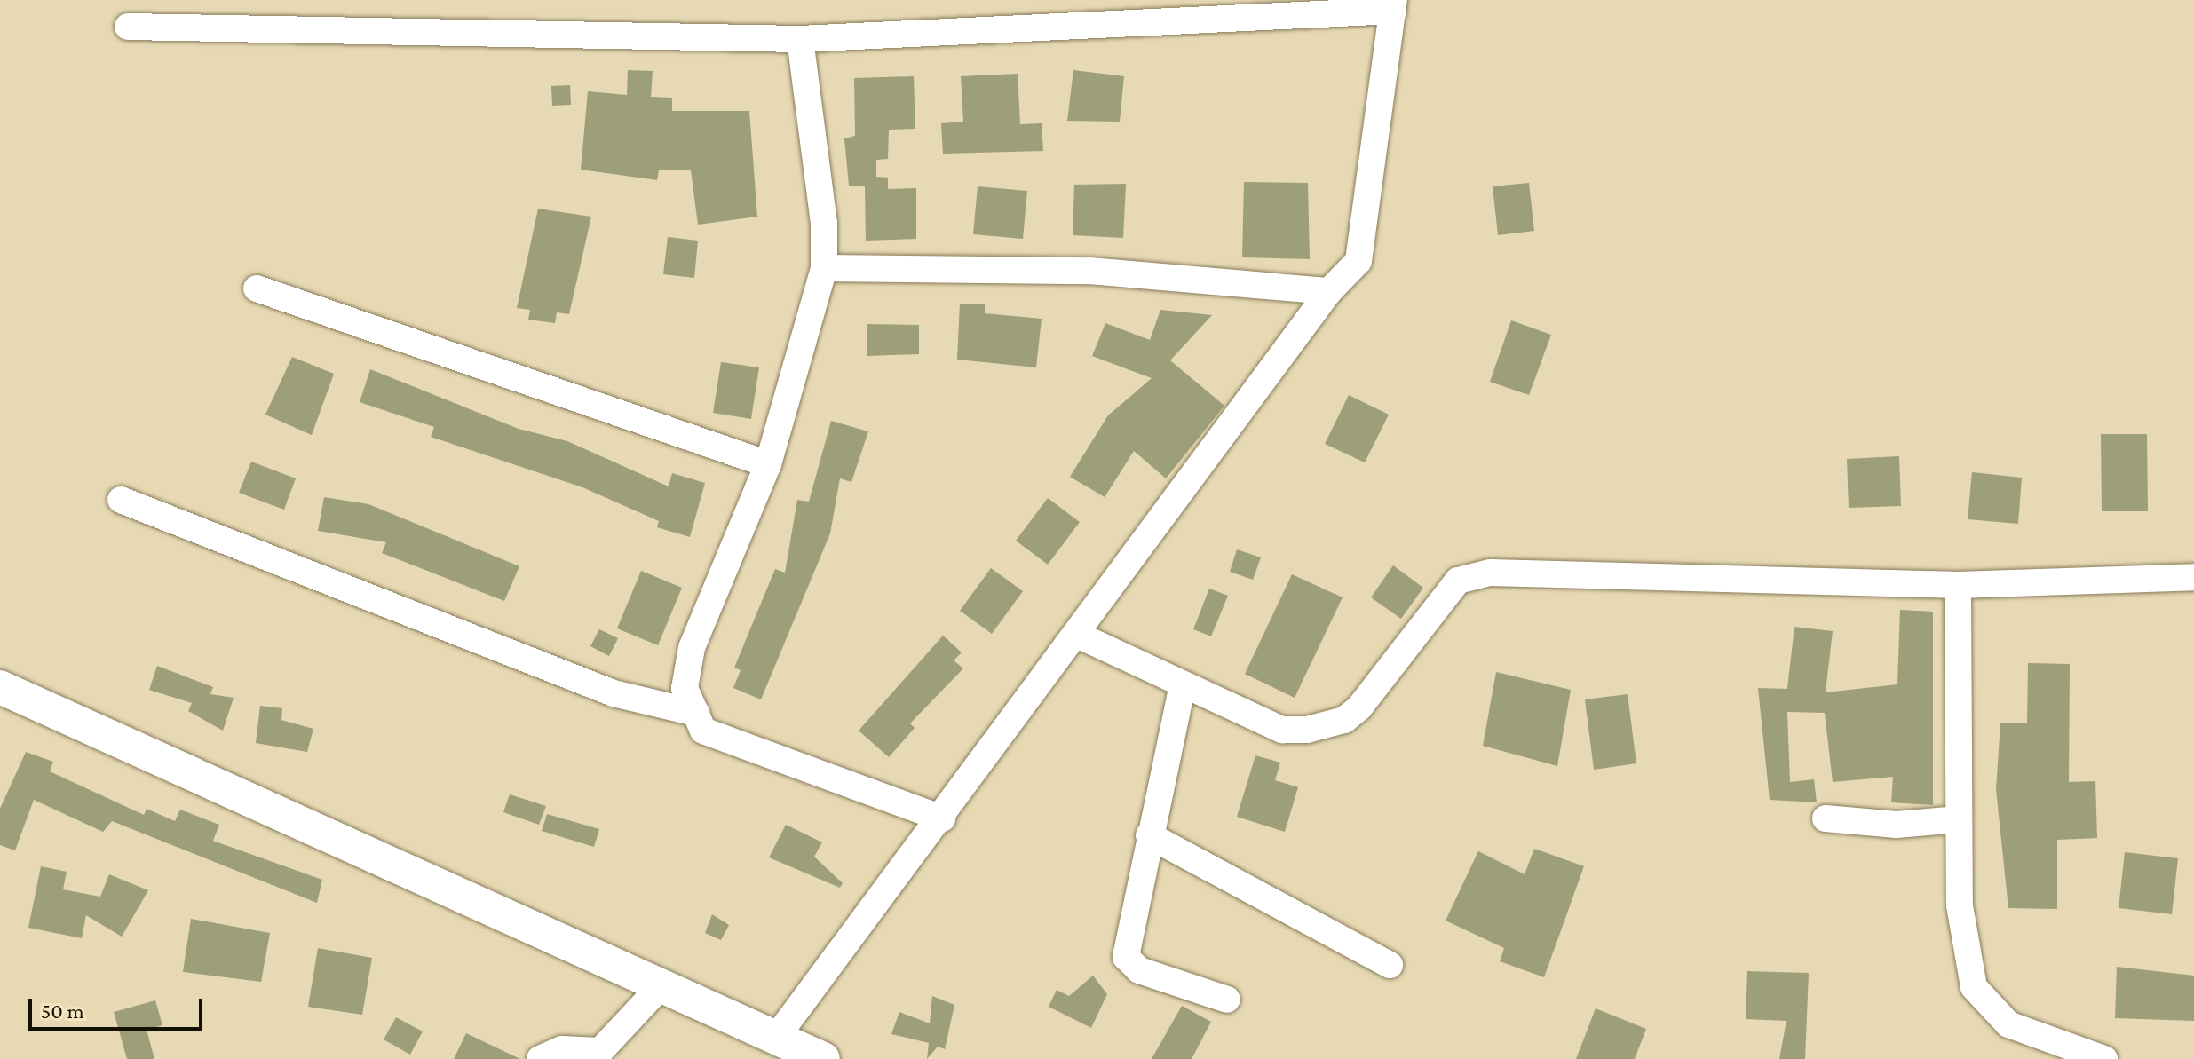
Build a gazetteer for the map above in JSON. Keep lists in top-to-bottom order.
{
  "scale_bar": "50 m"
}
